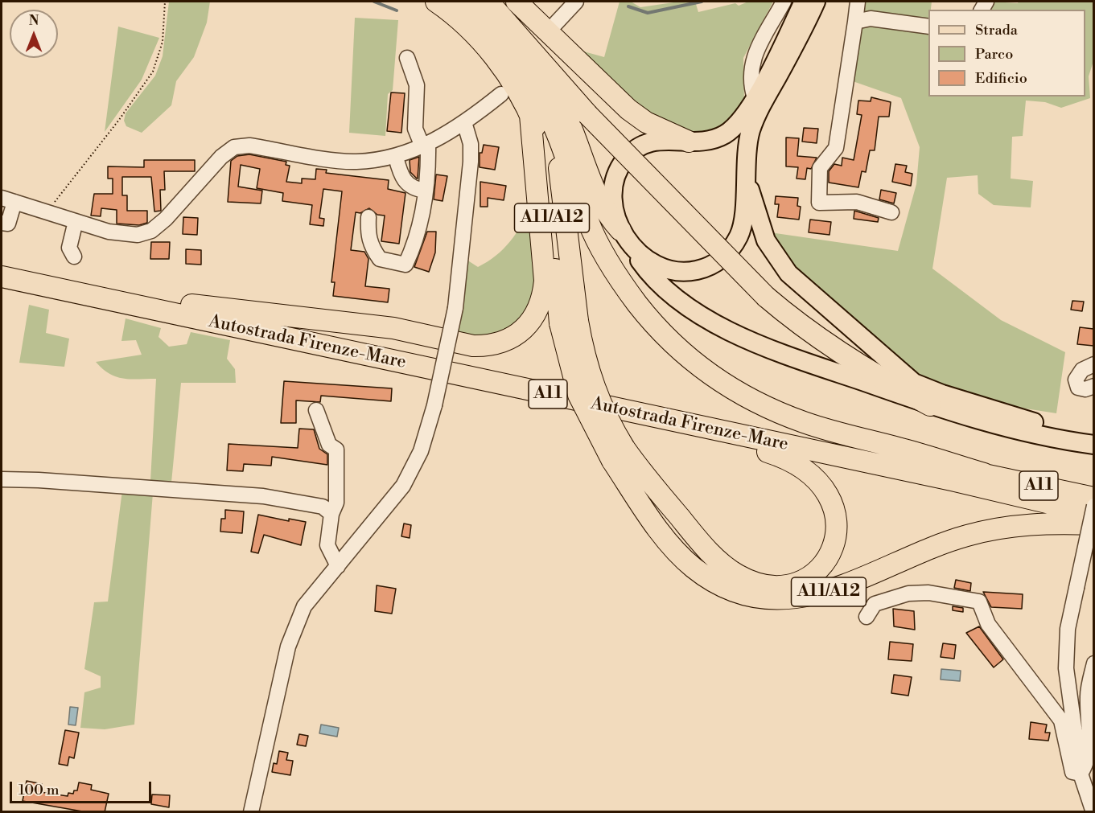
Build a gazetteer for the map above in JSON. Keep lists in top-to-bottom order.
{
  "streets": {
    "highway": ["A11/A12", "Autostrada Firenze-Mare", "A11"]
  },
  "crossings": [
    ["A11/A12", "Autostrada Firenze-Mare"]
  ],
  "legend": ["Strada", "Parco", "Edificio"],
  "scale_bar": "100 m",
  "north": "top"
}
